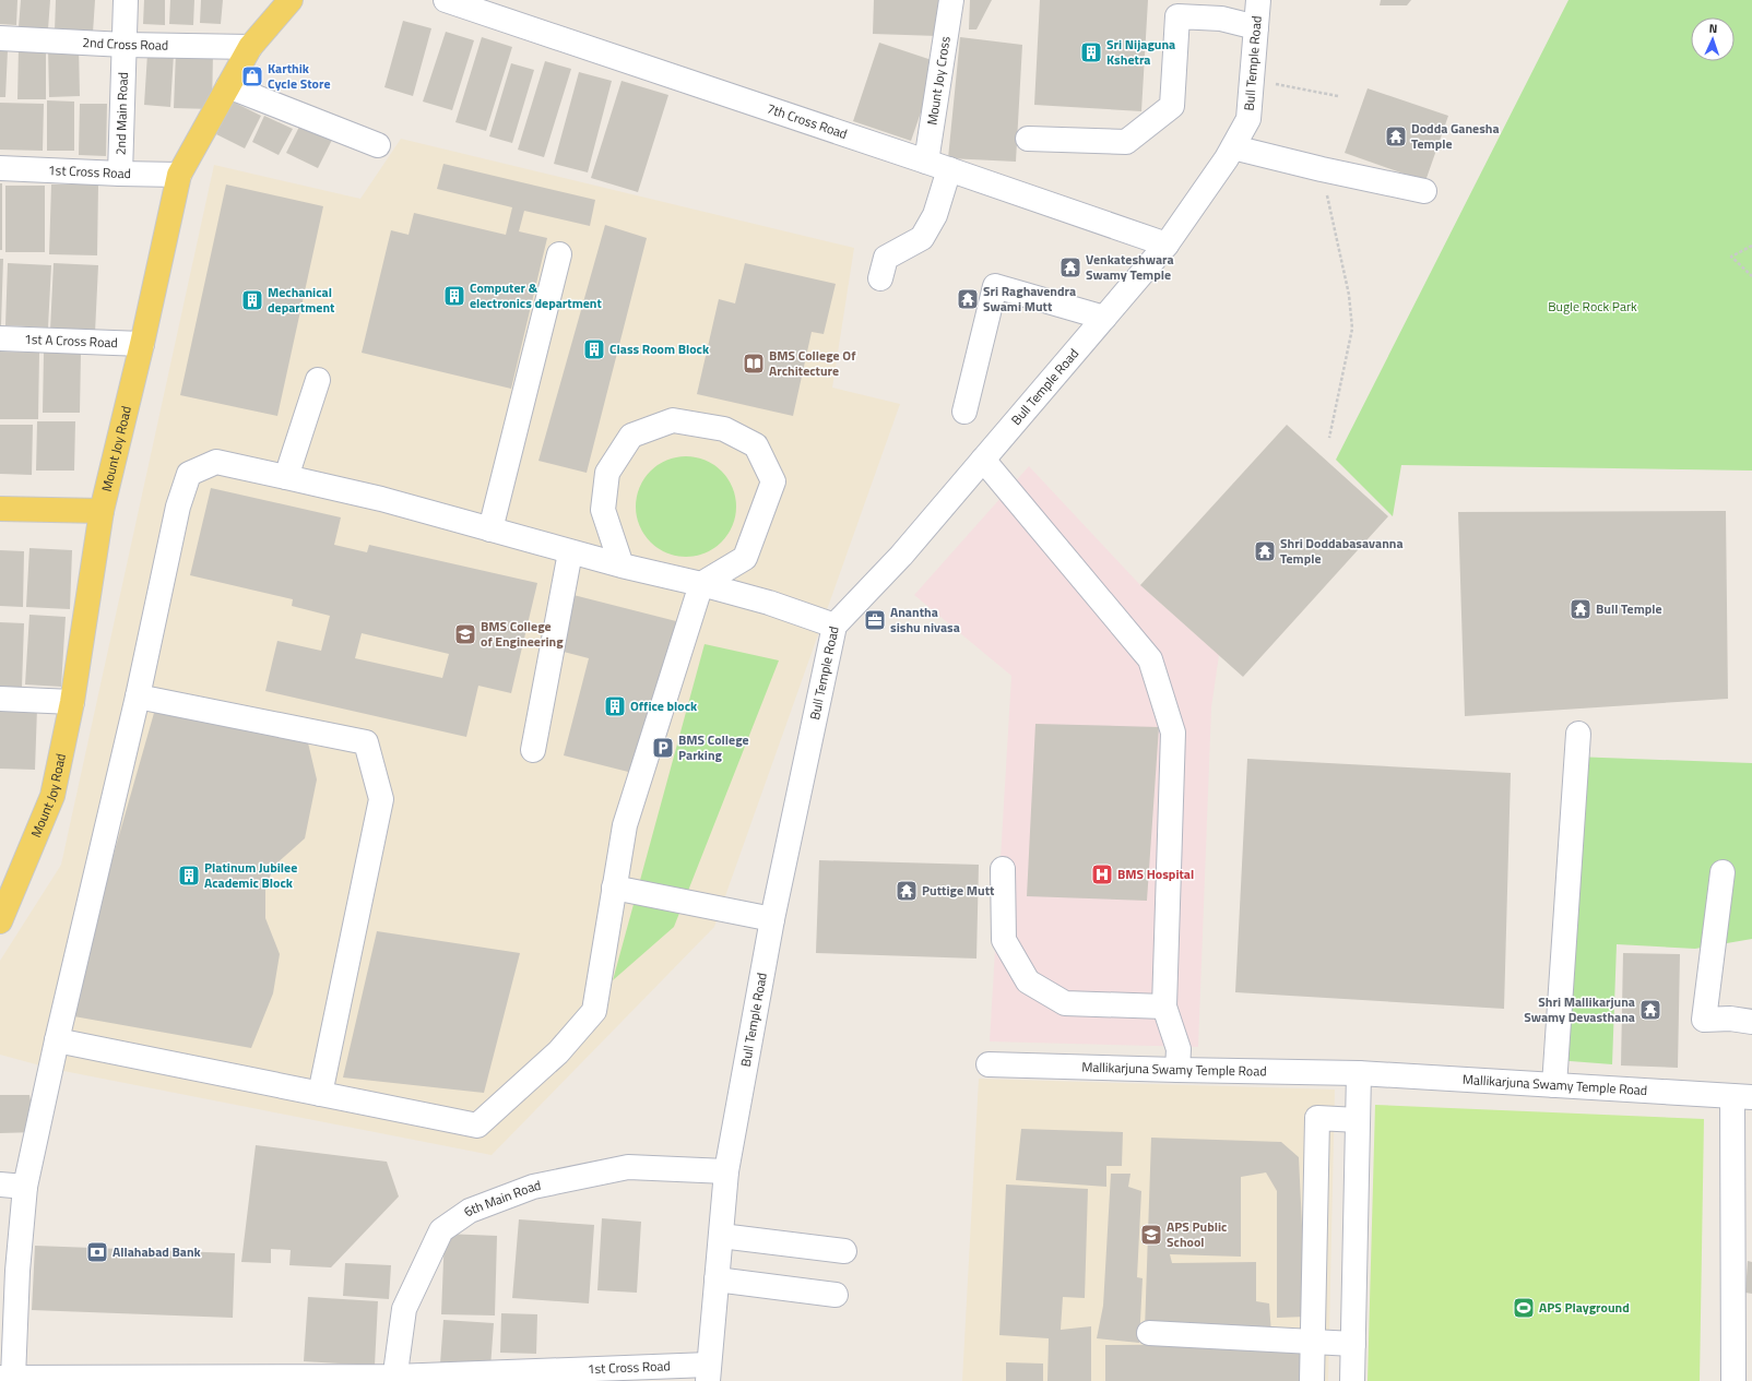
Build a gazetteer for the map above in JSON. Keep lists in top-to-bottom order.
{
  "streets": {
    "main road": ["Mount Joy Road"],
    "street": [
      "2nd Cross Road",
      "Bull Temple Road",
      "Mount Joy Cross",
      "2nd Main Road",
      "7th Cross Road",
      "1st Cross Road",
      "1st A Cross Road",
      "Mallikarjuna Swamy Temple Road",
      "6th Main Road"
    ]
  },
  "crossings": [
    ["2nd Cross Road", "2nd Main Road"],
    ["2nd Cross Road", "Mount Joy Road"],
    ["Bull Temple Road", "7th Cross Road"],
    ["Bull Temple Road", "1st Cross Road"],
    ["Bull Temple Road", "6th Main Road"],
    ["Mount Joy Cross", "7th Cross Road"],
    ["2nd Main Road", "1st Cross Road"],
    ["1st Cross Road", "Mount Joy Road"],
    ["1st Cross Road", "6th Main Road"],
    ["1st A Cross Road", "Mount Joy Road"]
  ],
  "parks": ["Bugle Rock Park"],
  "places": {
    "building": [
      "Sri Nijaguna Kshetra",
      "Computer & electronics department",
      "Mechanical department",
      "Class Room Block",
      "Office block",
      "Platinum Jubilee Academic Block"
    ],
    "shop": ["Karthik Cycle Store"],
    "temple": [
      "Dodda Ganesha Temple",
      "Venkateshwara Swamy Temple",
      "Sri Raghavendra Swami Mutt",
      "Shri Doddabasavanna Temple",
      "Bull Temple",
      "Puttige Mutt",
      "Shri Mallikarjuna Swamy Devasthana"
    ],
    "library": ["BMS College Of Architecture"],
    "office": ["Anantha sishu nivasa"],
    "school or university": ["BMS College of Engineering", "APS Public School"],
    "parking": ["BMS College Parking"],
    "hospital": ["BMS Hospital"],
    "bank": ["Allahabad Bank"],
    "sports": ["APS Playground"]
  },
  "north": "top"
}
